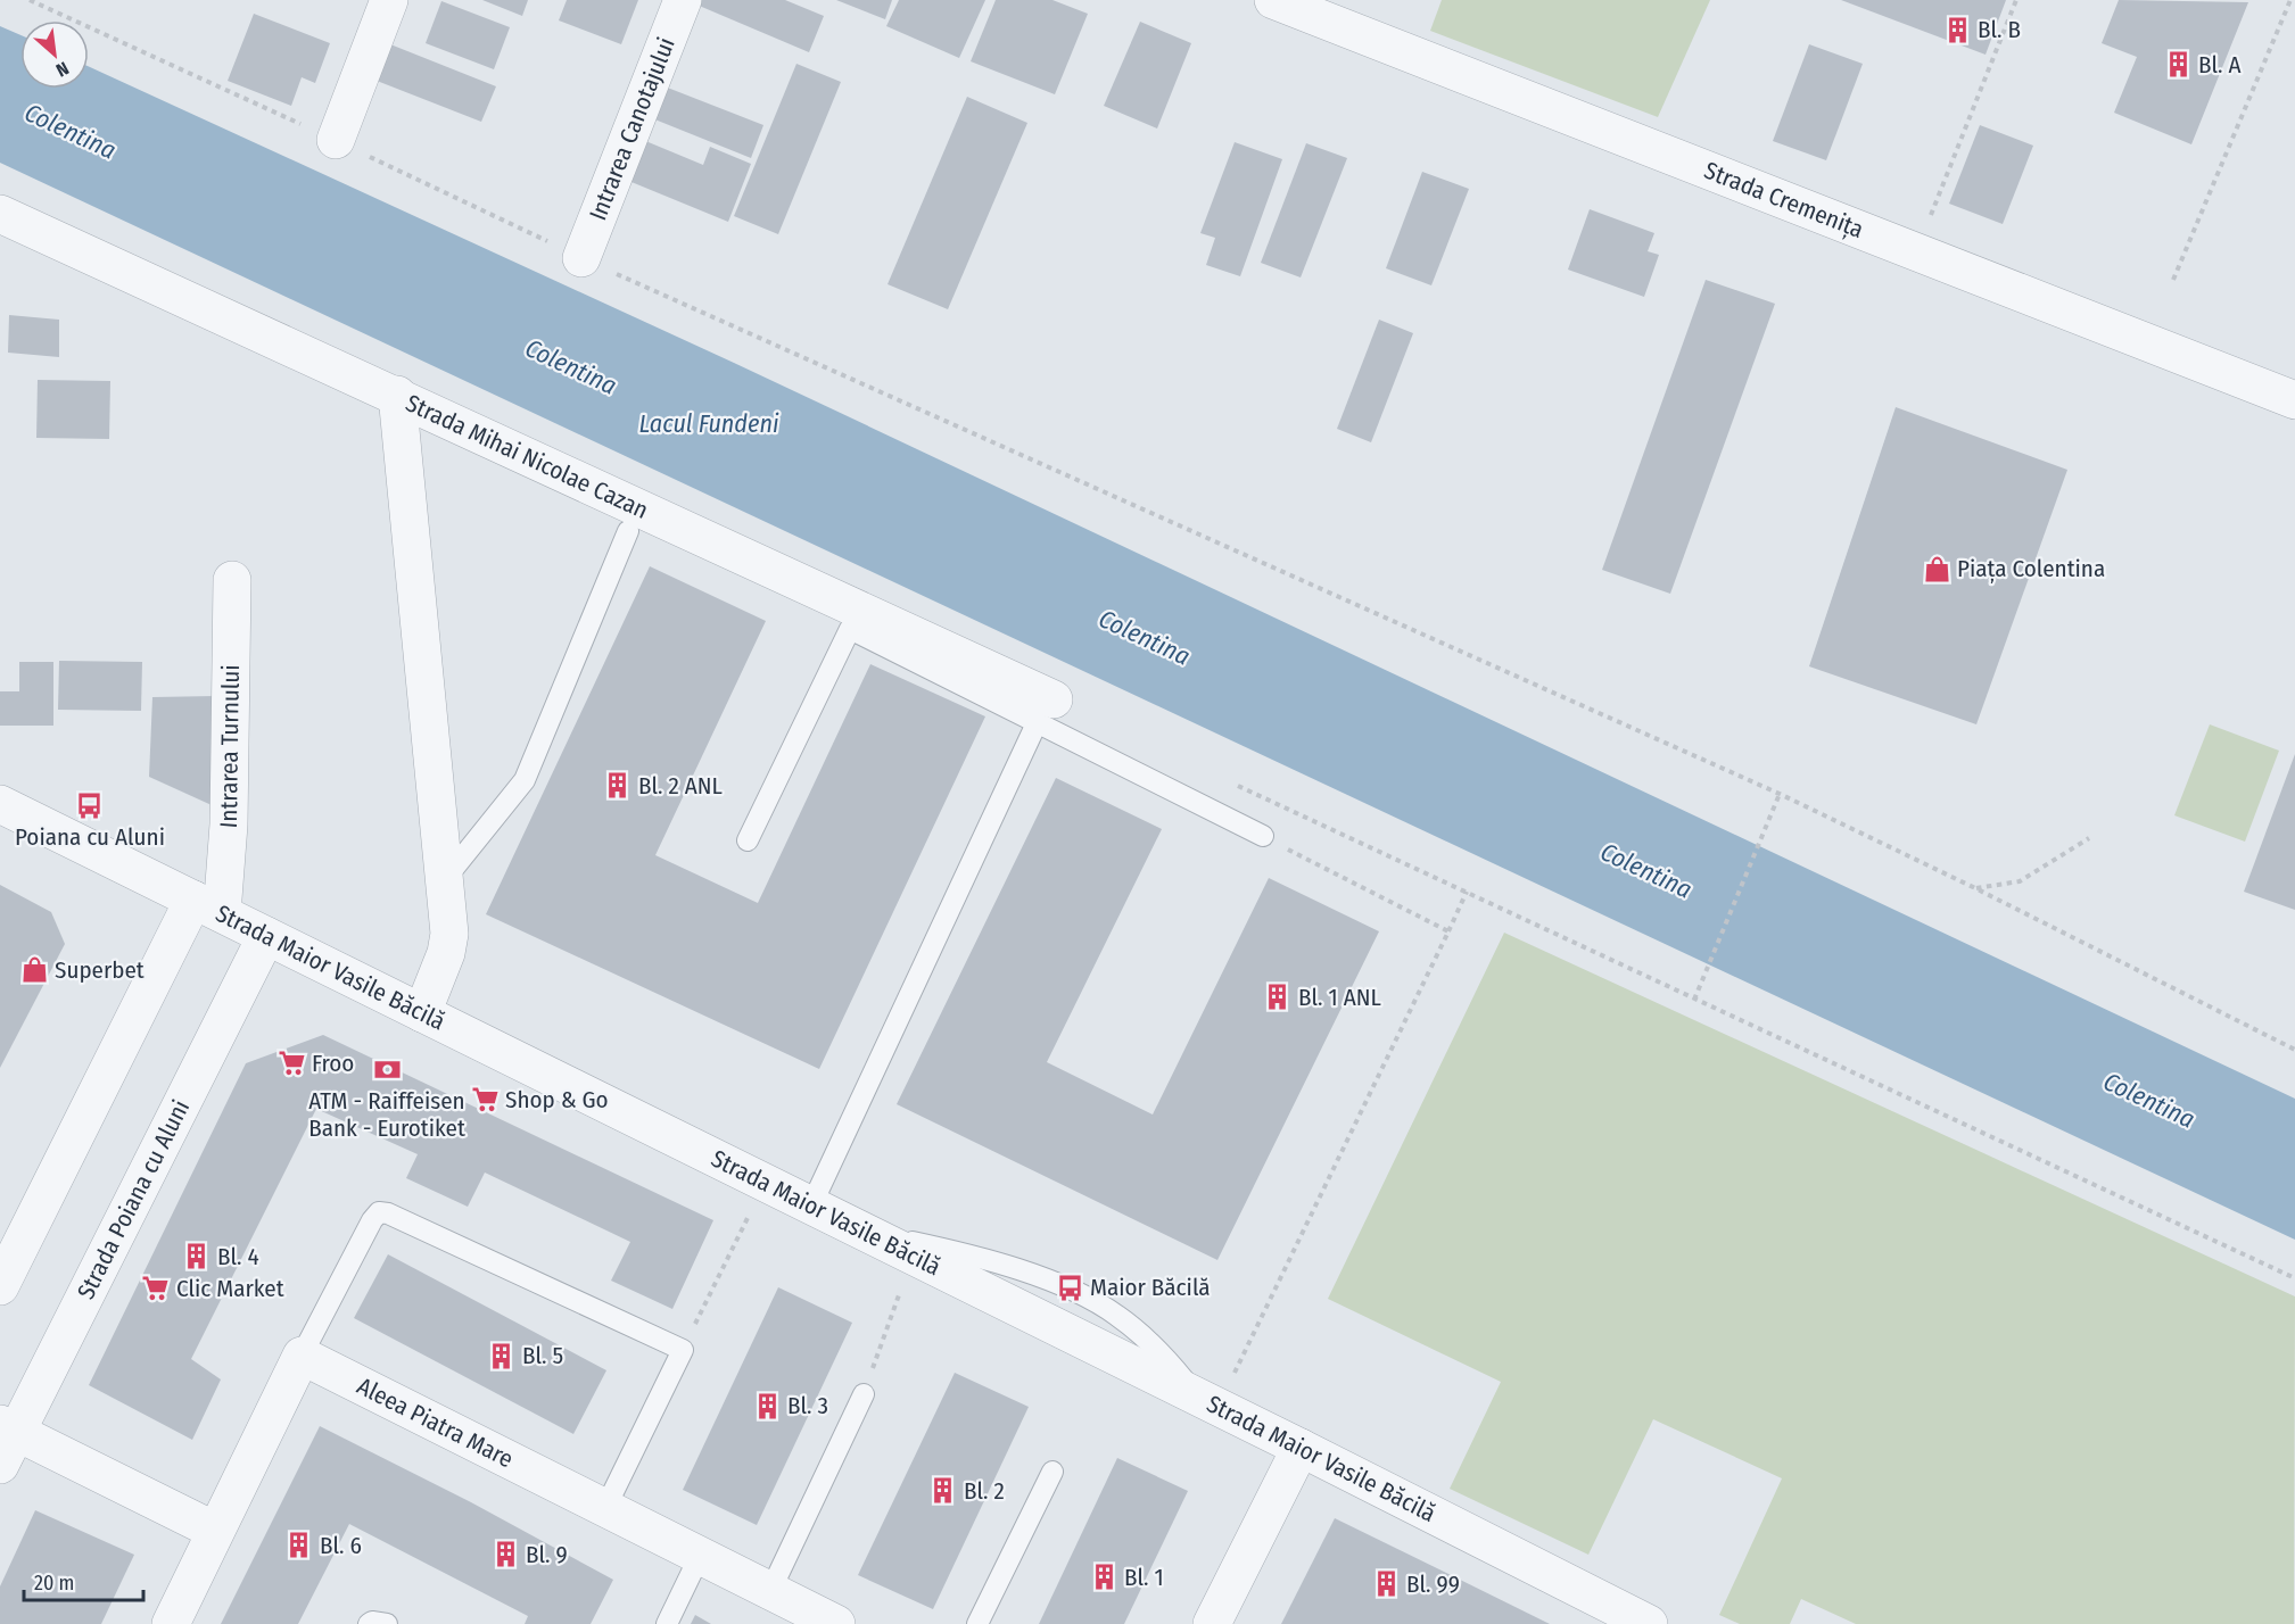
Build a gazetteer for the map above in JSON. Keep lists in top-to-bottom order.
{
  "streets": {
    "street": [
      "Intrarea Canotajului",
      "Strada Cremenița",
      "Strada Mihai Nicolae Cazan",
      "Intrarea Turnului",
      "Strada Maior Vasile Băcilă",
      "Strada Poiana cu Aluni",
      "Aleea Piatra Mare"
    ]
  },
  "crossings": [
    ["Intrarea Turnului", "Strada Maior Vasile Băcilă"],
    ["Strada Maior Vasile Băcilă", "Strada Poiana cu Aluni"]
  ],
  "water": ["Colentina", "Lacul Fundeni"],
  "places": {
    "building": [
      "Bl. B",
      "Bl. A",
      "Bl. 2 ANL",
      "Bl. 1 ANL",
      "Bl. 4",
      "Bl. 5",
      "Bl. 3",
      "Bl. 2",
      "Bl. 6",
      "Bl. 9",
      "Bl. 1",
      "Bl. 99"
    ],
    "shop": ["Piața Colentina", "Superbet"],
    "bus stop": ["Poiana cu Aluni", "Maior Băcilă"],
    "supermarket": ["Froo", "Shop & Go", "Clic Market"],
    "bank": ["ATM - Raiffeisen Bank - Eurotiket"]
  },
  "scale_bar": "20 m",
  "north": "bottom right"
}
